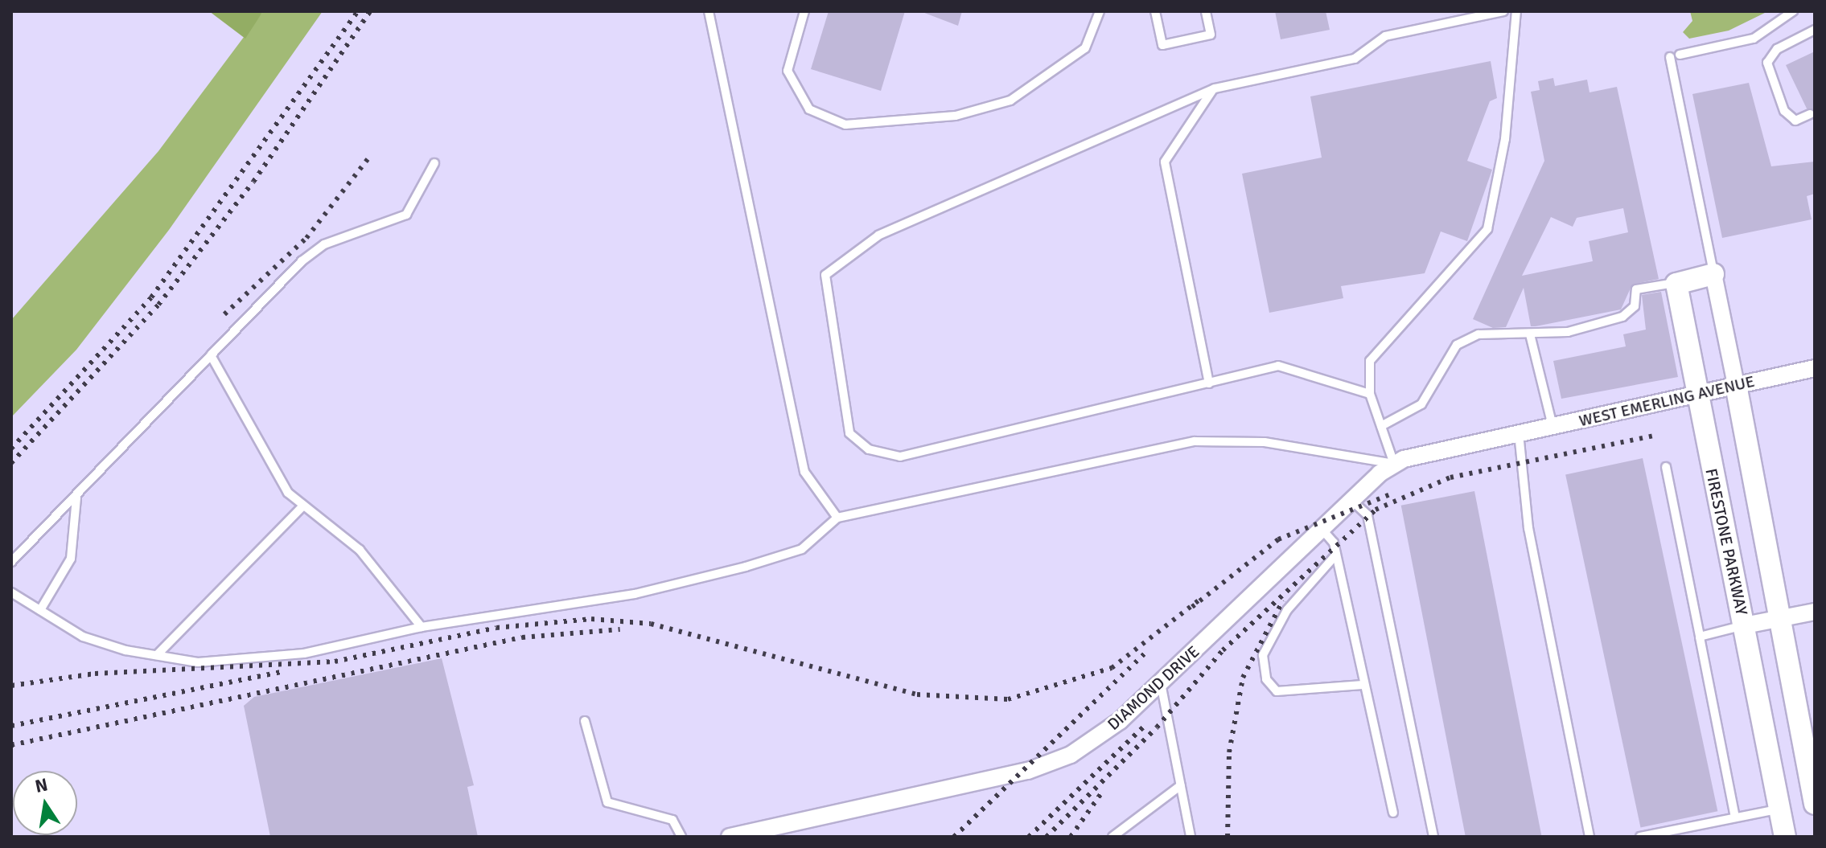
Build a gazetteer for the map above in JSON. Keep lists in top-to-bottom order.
{
  "streets": {
    "street": ["WEST EMERLING AVENUE", "FIRESTONE PARKWAY", "DIAMOND DRIVE"]
  },
  "crossings": [
    ["WEST EMERLING AVENUE", "FIRESTONE PARKWAY"],
    ["WEST EMERLING AVENUE", "DIAMOND DRIVE"]
  ],
  "north": "top"
}
